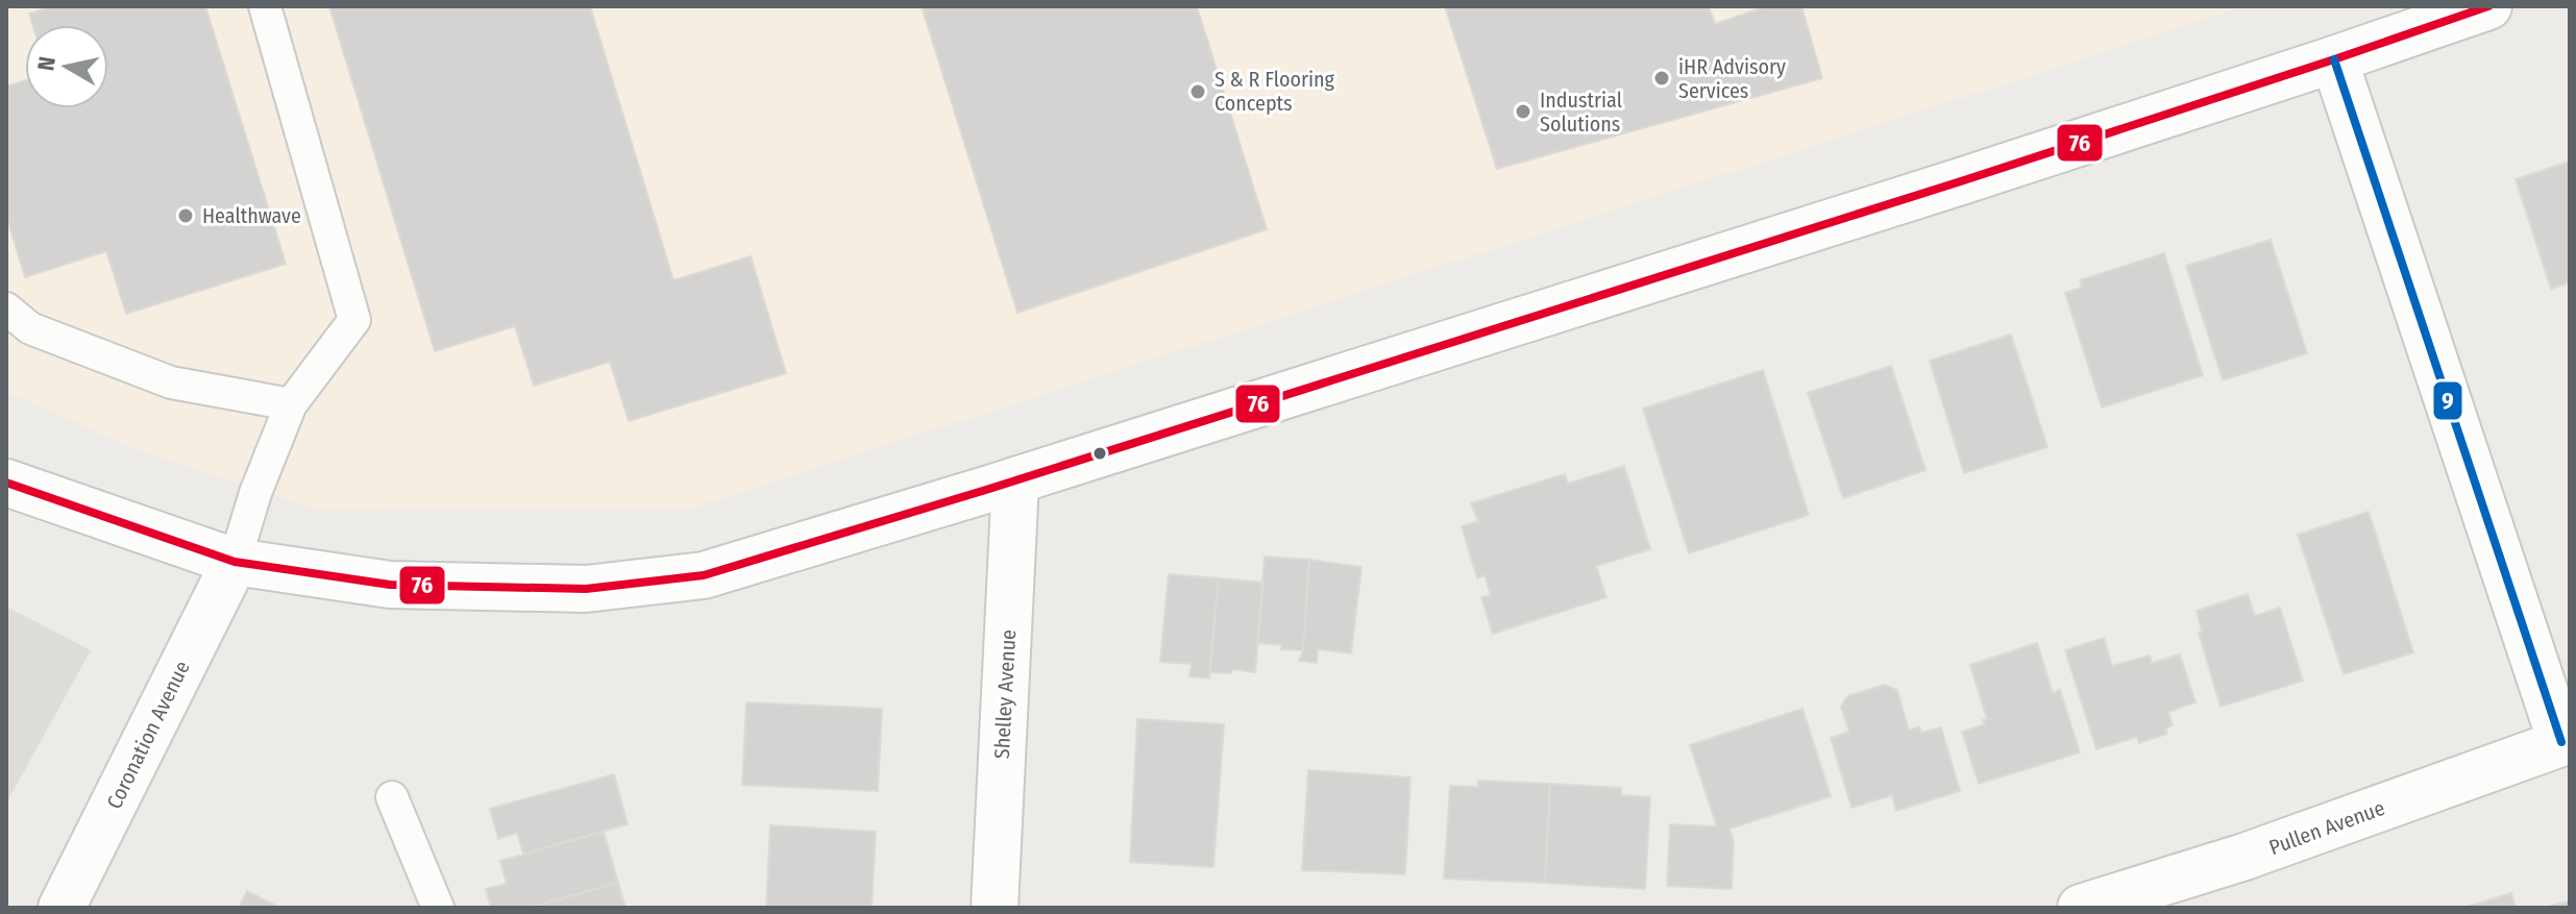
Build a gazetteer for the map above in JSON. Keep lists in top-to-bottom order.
{
  "streets": {
    "street": ["Shelley Avenue", "Coronation Avenue", "Pullen Avenue"]
  },
  "places": [
    "iHR Advisory Services",
    "S & R Flooring Concepts",
    "Industrial Solutions",
    "Healthwave"
  ],
  "lines": ["transit line 76", "transit line 9"],
  "north": "left"
}
